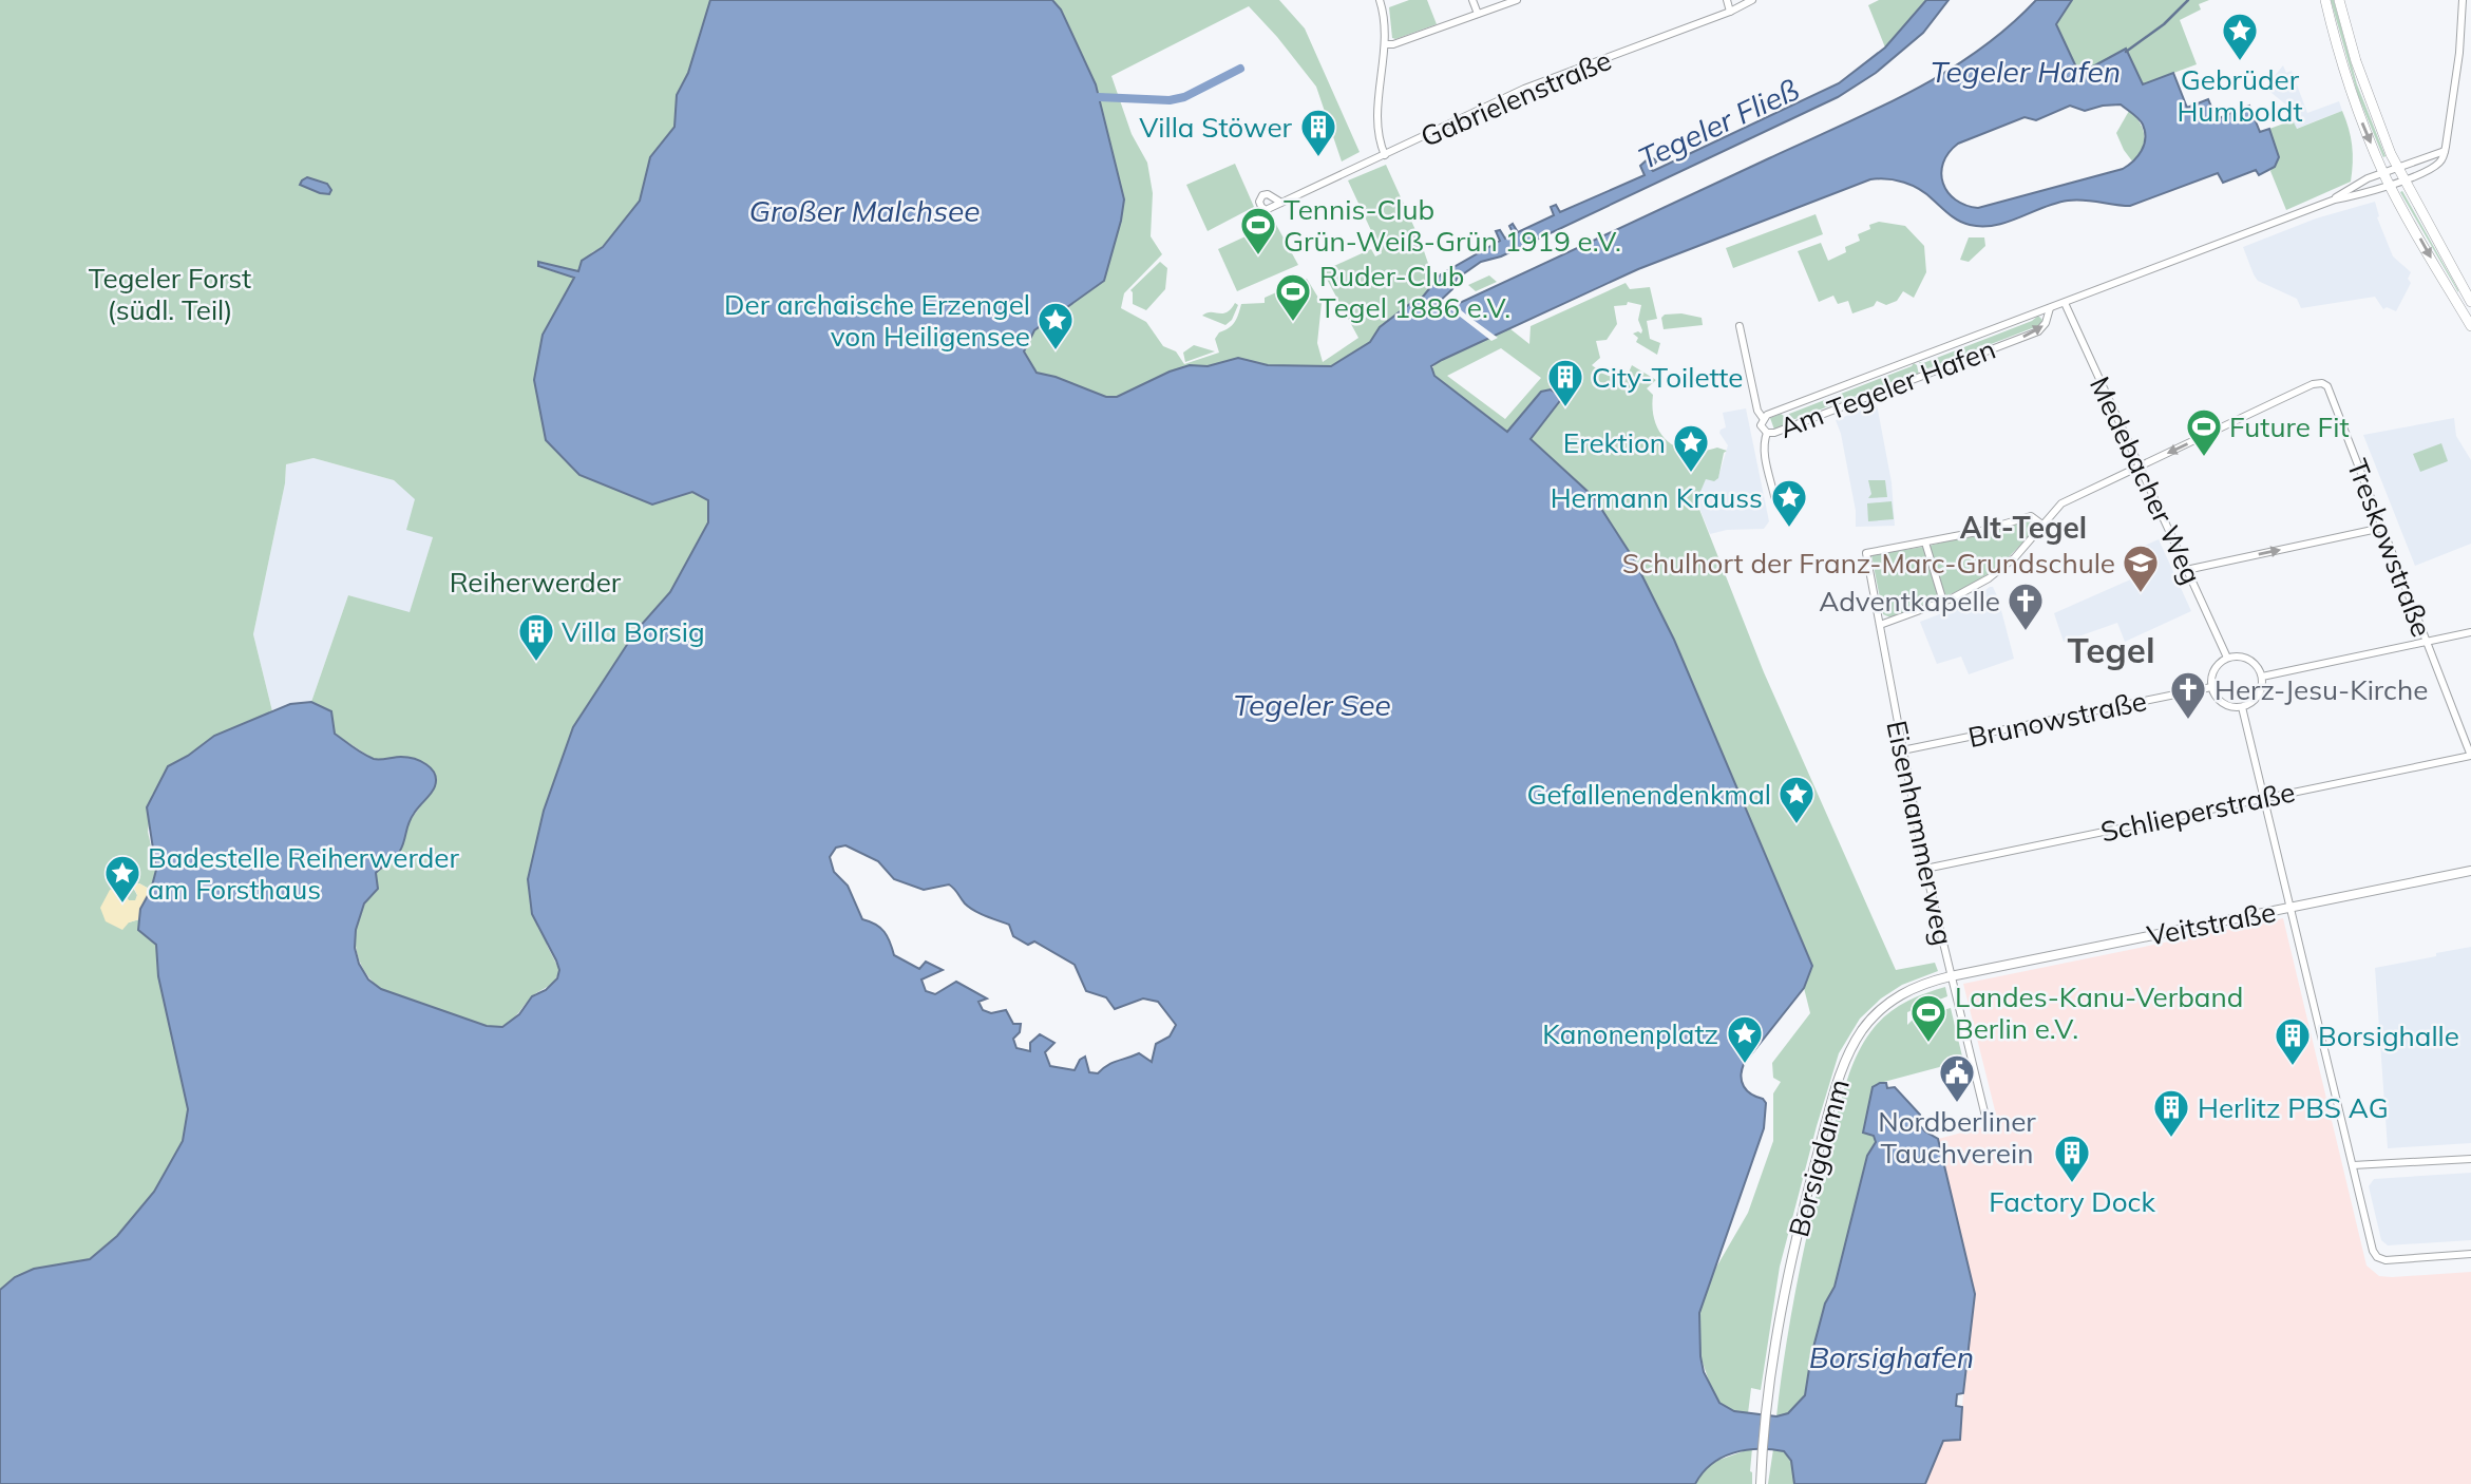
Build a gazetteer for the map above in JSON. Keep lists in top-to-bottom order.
{
  "streets": {
    "street": [
      "Gabrielenstraße",
      "Am Tegeler Hafen",
      "Medebacher Weg",
      "Treskowstraße",
      "Brunowstraße",
      "Schlieperstraße",
      "Eisenhammerweg",
      "Veitstraße",
      "Borsigdamm"
    ]
  },
  "crossings": [
    ["Am Tegeler Hafen", "Medebacher Weg"],
    ["Medebacher Weg", "Treskowstraße"],
    ["Medebacher Weg", "Brunowstraße"],
    ["Treskowstraße", "Schlieperstraße"],
    ["Brunowstraße", "Eisenhammerweg"],
    ["Schlieperstraße", "Eisenhammerweg"],
    ["Eisenhammerweg", "Veitstraße"],
    ["Eisenhammerweg", "Borsigdamm"],
    ["Veitstraße", "Borsigdamm"]
  ],
  "districts": ["Alt-Tegel", "Tegel"],
  "water": [
    "Tegeler Hafen",
    "Tegeler Fließ",
    "Großer Malchsee",
    "Tegeler See",
    "Borsighafen"
  ],
  "parks": ["Tegeler Forst (südl. Teil)", "Reiherwerder"],
  "places": {
    "place": [
      "Gebrüder Humboldt",
      "Der archaische Erzengel von Heiligensee",
      "Erektion",
      "Hermann Krauss",
      "Gefallenendenkmal",
      "Badestelle Reiherwerder am Forsthaus",
      "Kanonenplatz"
    ],
    "building": [
      "Villa Stöwer",
      "City-Toilette",
      "Villa Borsig",
      "Borsighalle",
      "Herlitz PBS AG",
      "Factory Dock"
    ],
    "sports": [
      "Tennis-Club Grün-Weiß-Grün 1919 e.V.",
      "Ruder-Club Tegel 1886 e.V.",
      "Future Fit",
      "Landes-Kanu-Verband Berlin e.V."
    ],
    "school or university": ["Schulhort der Franz-Marc-Grundschule"],
    "church": ["Adventkapelle", "Herz-Jesu-Kirche"],
    "public building": ["Nordberliner Tauchverein"]
  }
}
